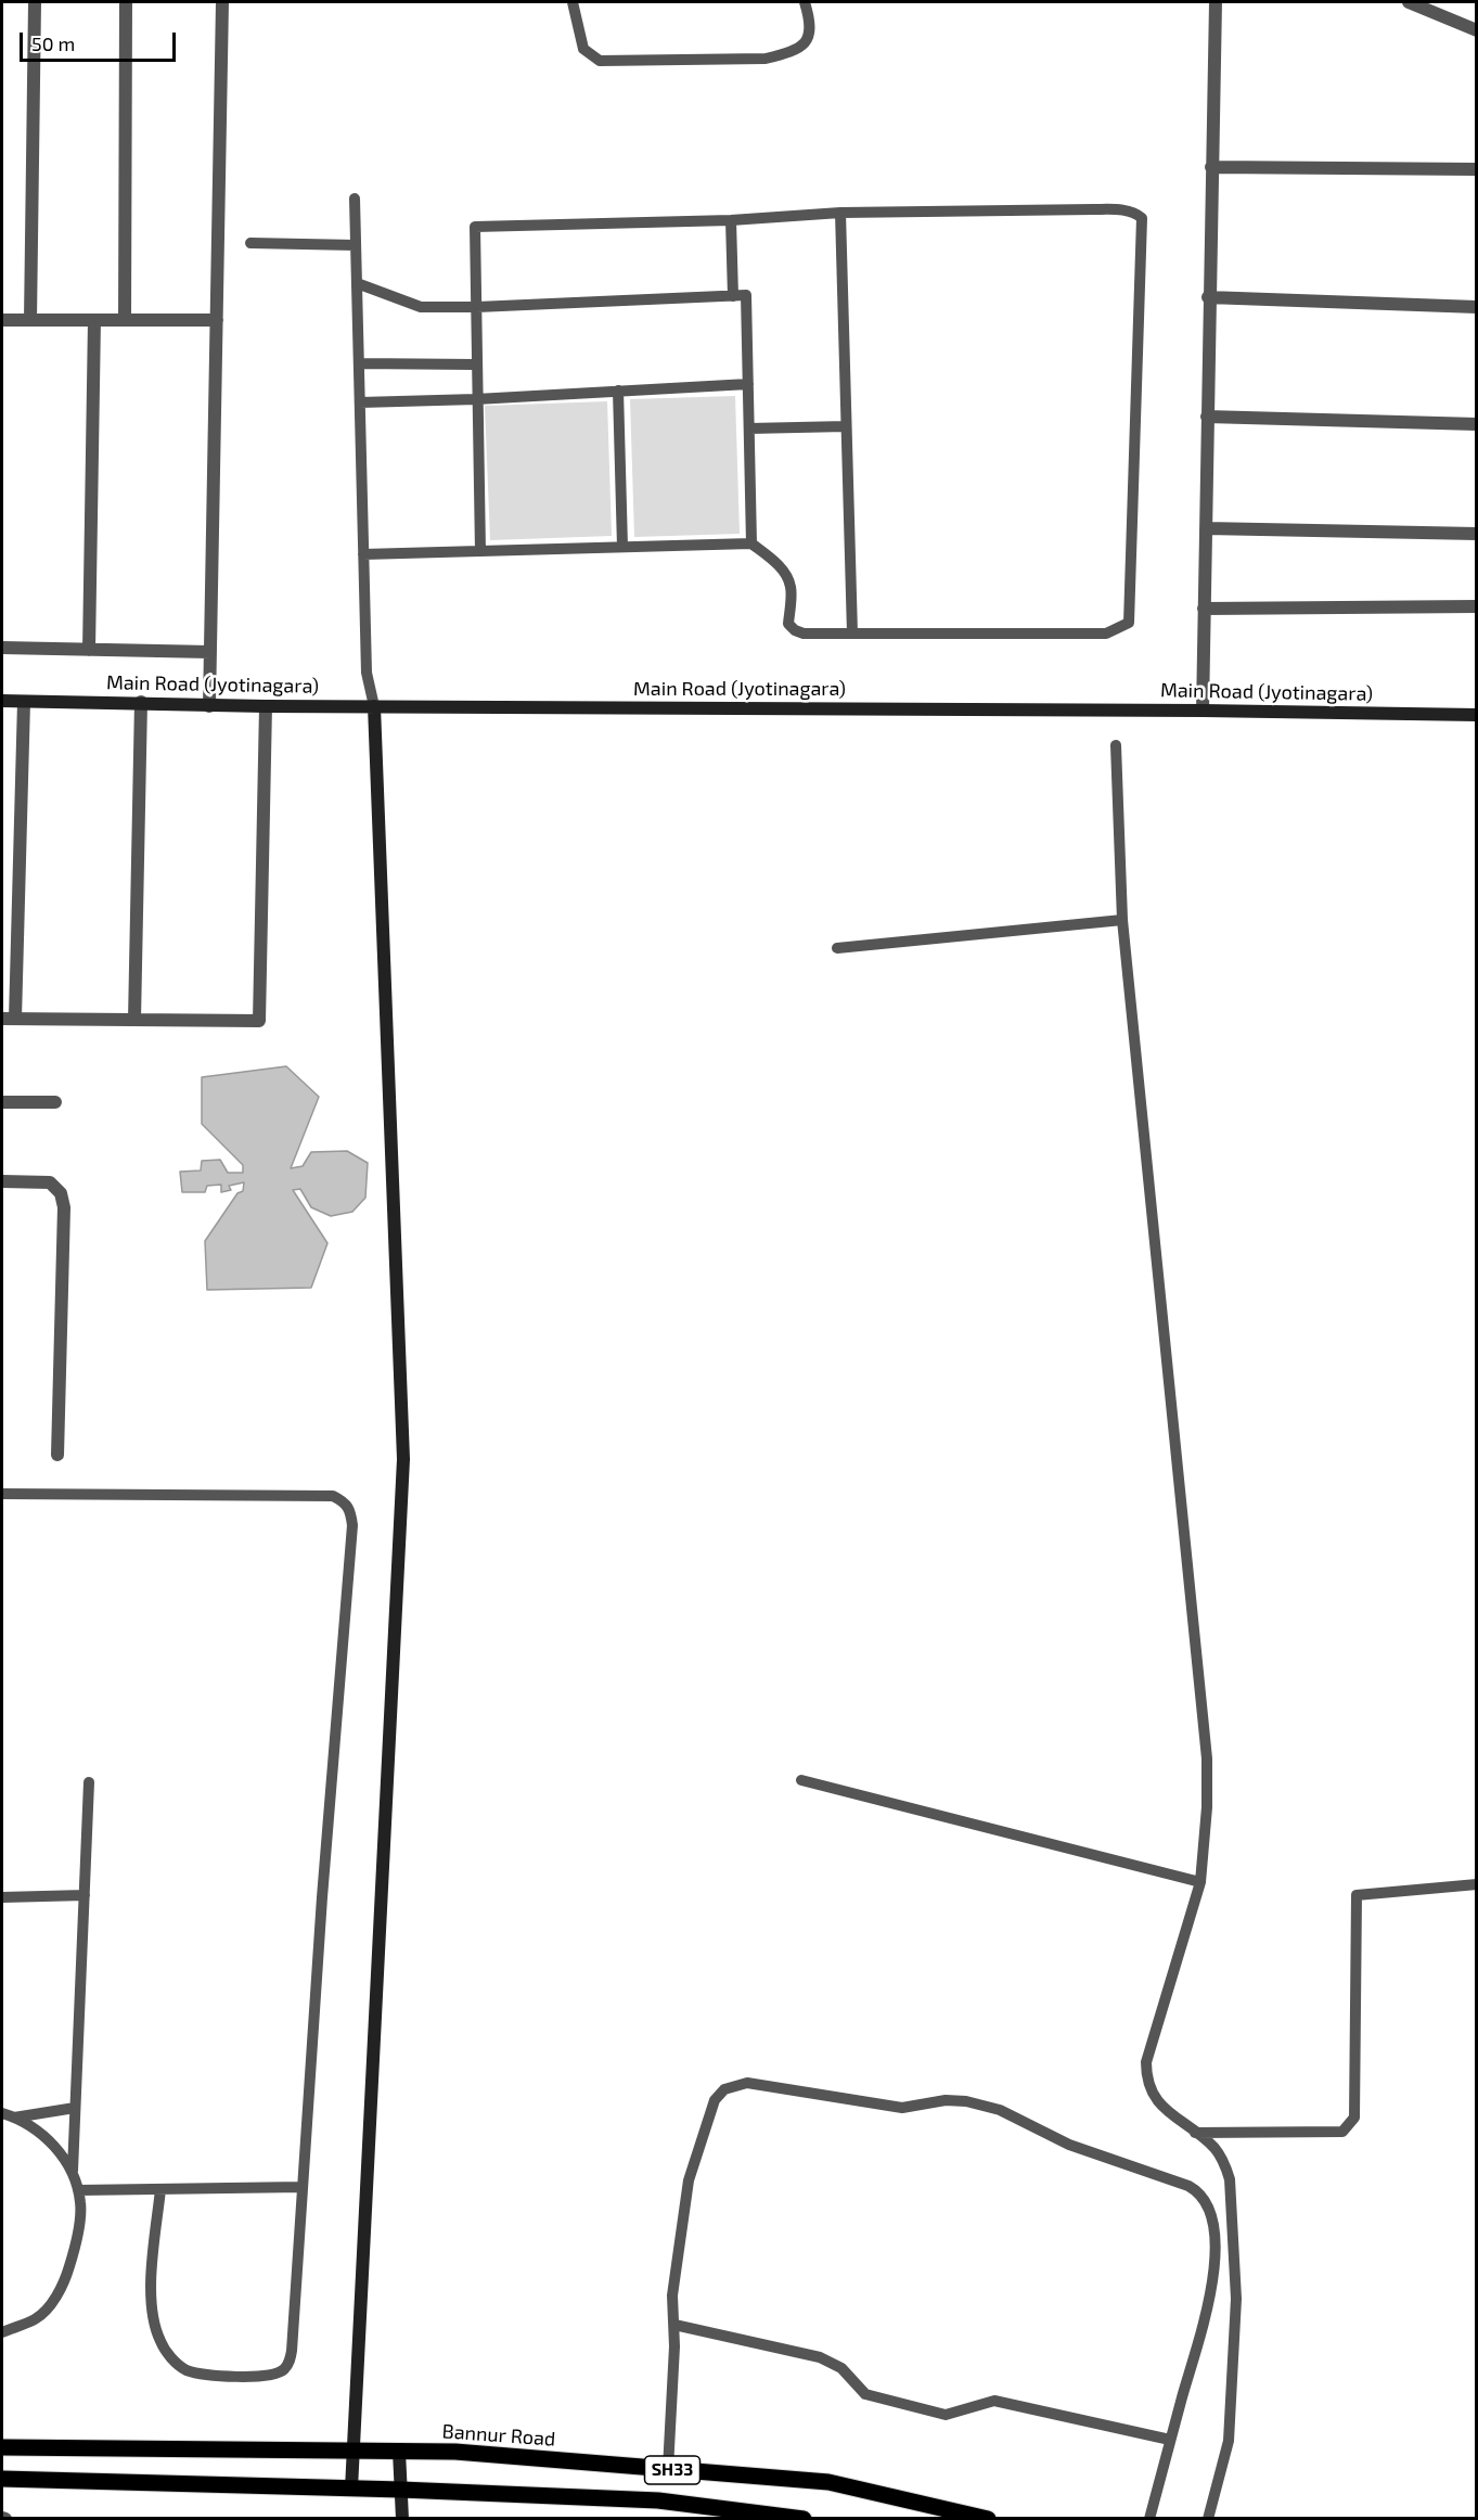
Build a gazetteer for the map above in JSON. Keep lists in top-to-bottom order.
{
  "streets": {
    "main road": ["Bannur Road", "SH33"],
    "street": ["Main Road (Jyotinagara)"]
  },
  "scale_bar": "50 m"
}
